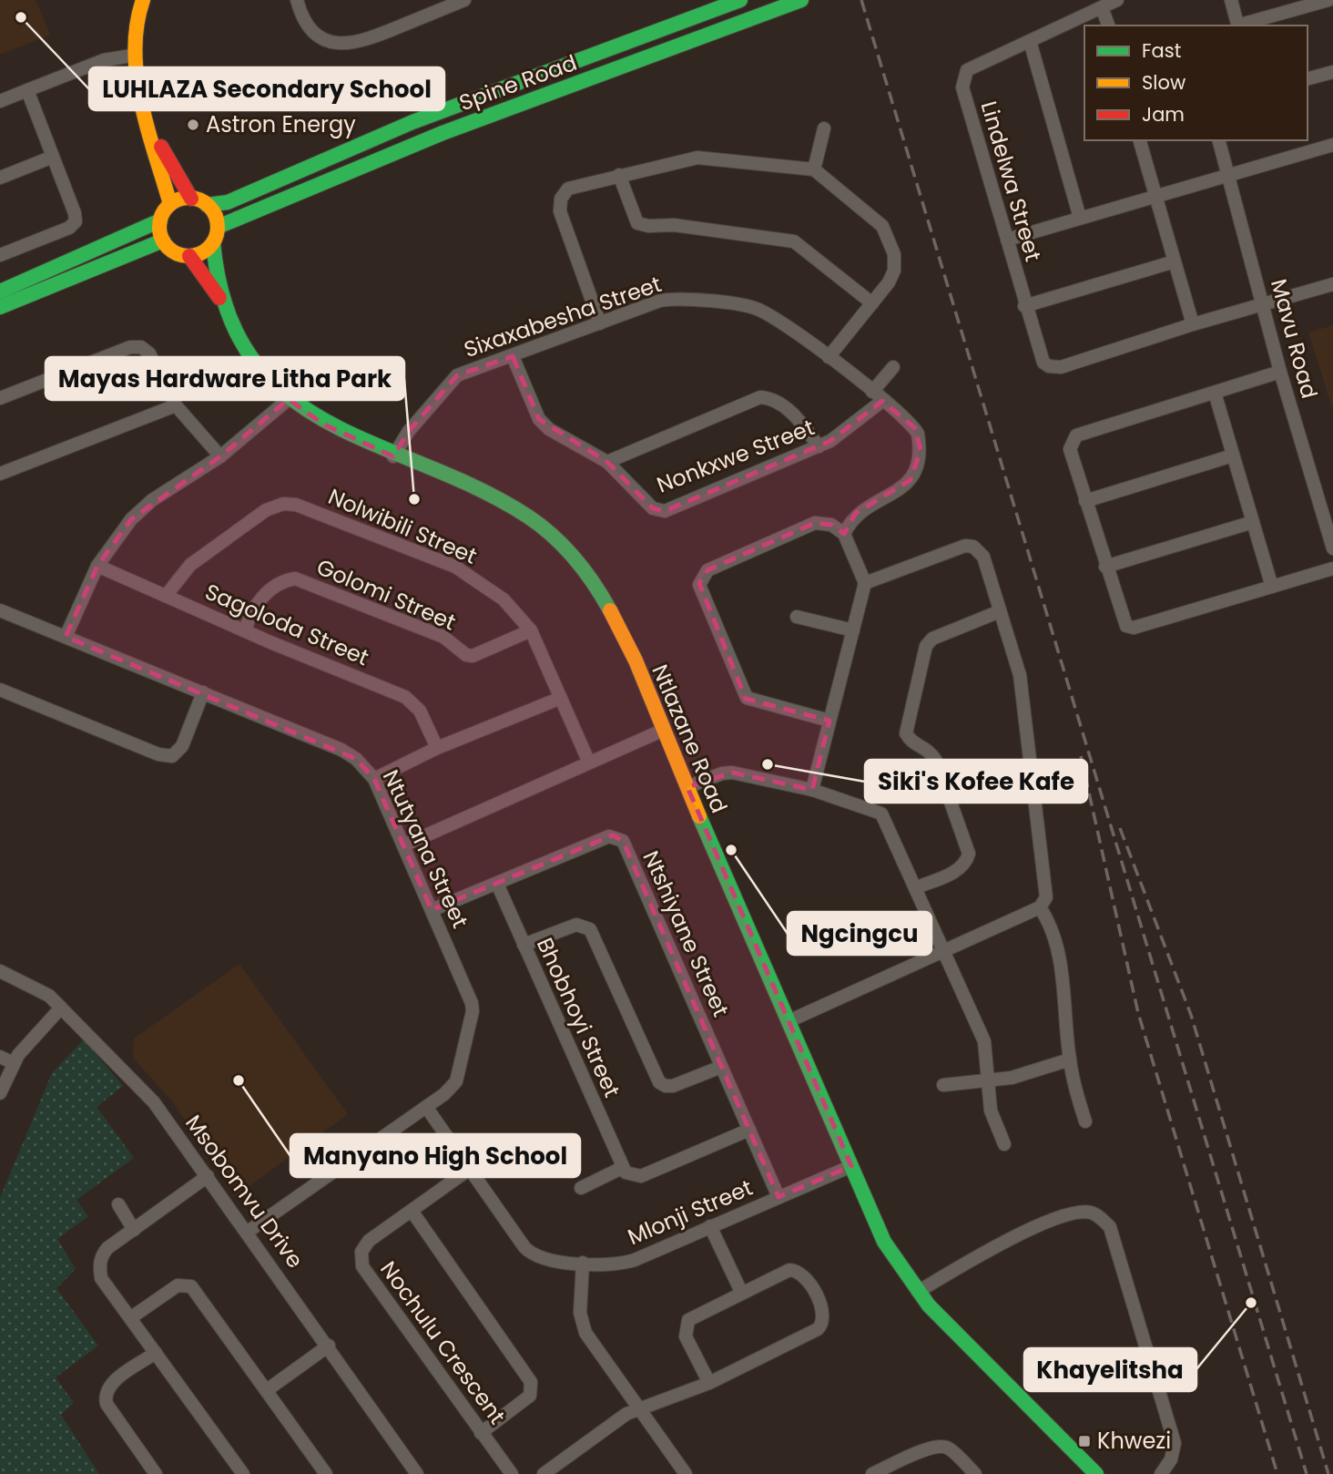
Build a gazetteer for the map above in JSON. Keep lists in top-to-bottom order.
{
  "streets": {
    "street": [
      "Spine Road",
      "Lindelwa Street",
      "Sixaxabesha Street",
      "Mavu Road",
      "Nonkxwe Street",
      "Nolwibili Street",
      "Golomi Street",
      "Sagoloda Street",
      "Ntlazane Road",
      "Ntutyana Street",
      "Ntshiyane Street",
      "Bhobhoyi Street",
      "Msobomvu Drive",
      "Mlonji Street",
      "Nochulu Crescent"
    ]
  },
  "crossings": [
    ["Spine Road", "Ntlazane Road"],
    ["Sixaxabesha Street", "Nonkxwe Street"],
    ["Sixaxabesha Street", "Ntlazane Road"],
    ["Nolwibili Street", "Golomi Street"],
    ["Nolwibili Street", "Sagoloda Street"],
    ["Golomi Street", "Sagoloda Street"],
    ["Ntlazane Road", "Mlonji Street"],
    ["Ntutyana Street", "Ntshiyane Street"],
    ["Ntutyana Street", "Msobomvu Drive"],
    ["Ntutyana Street", "Mlonji Street"],
    ["Ntshiyane Street", "Bhobhoyi Street"],
    ["Ntshiyane Street", "Mlonji Street"],
    ["Mlonji Street", "Nochulu Crescent"]
  ],
  "places": {
    "other": [
      "LUHLAZA Secondary School",
      "Astron Energy",
      "Mayas Hardware Litha Park",
      "Siki's Kofee Kafe",
      "Ngcingcu",
      "Manyano High School",
      "Khayelitsha"
    ],
    "transit": ["Khwezi"]
  },
  "legend": ["Fast", "Slow", "Jam"]
}
